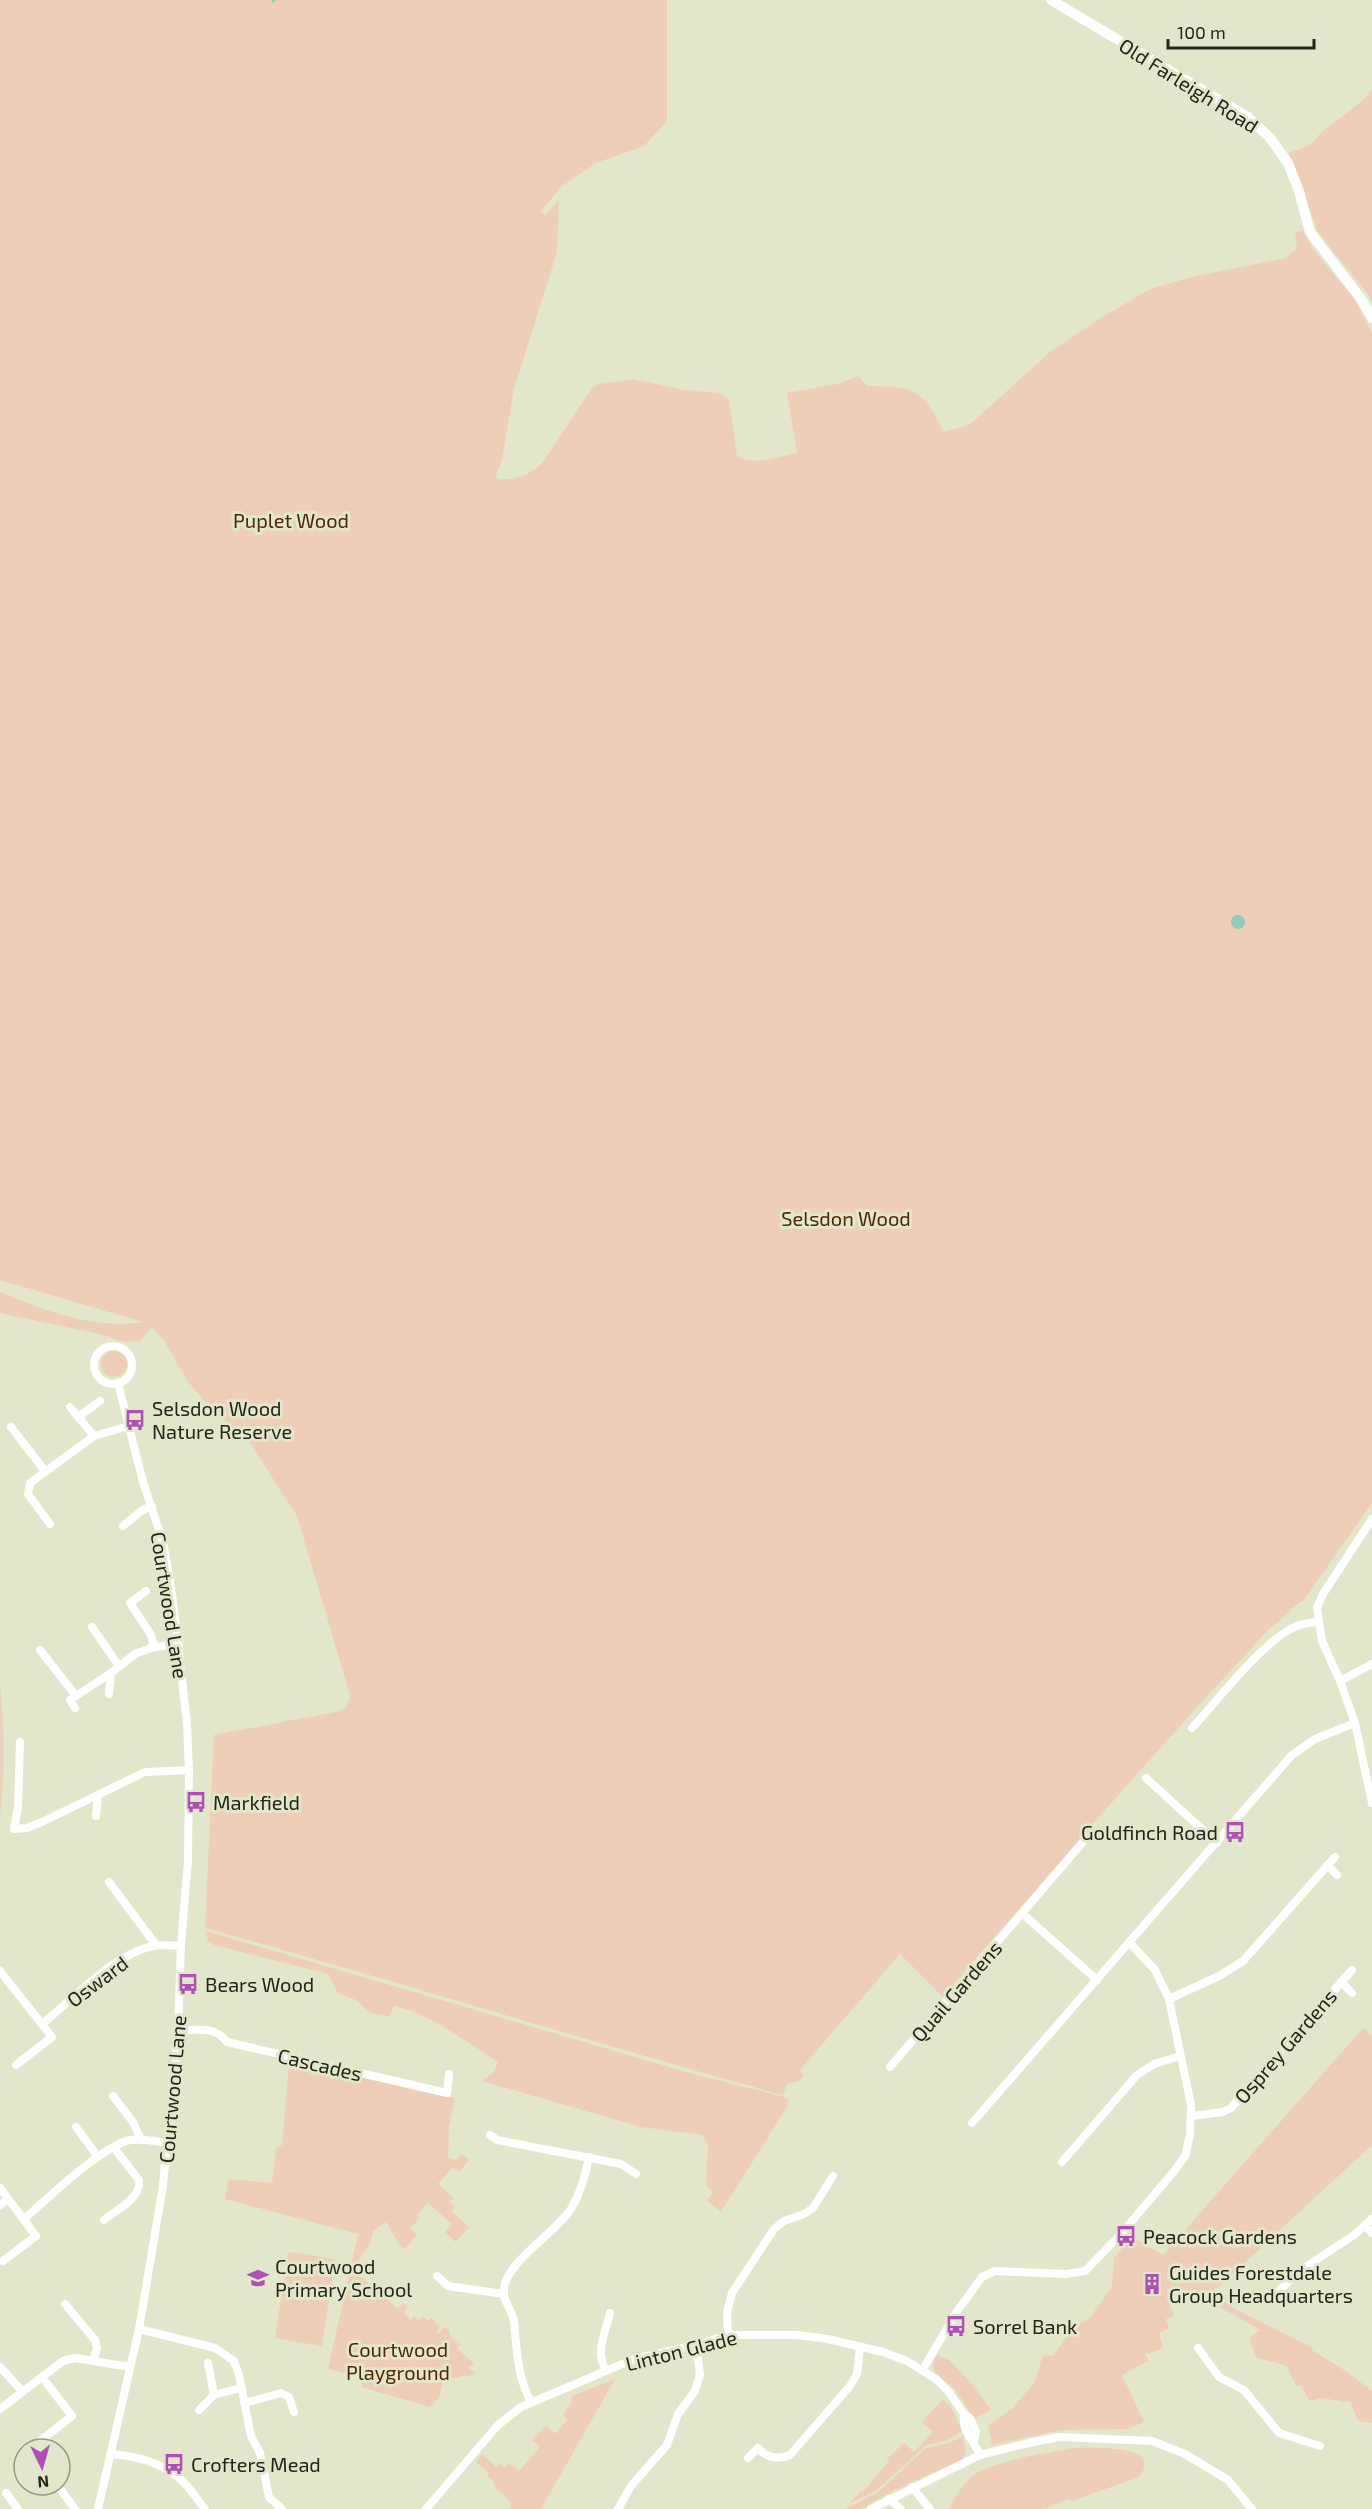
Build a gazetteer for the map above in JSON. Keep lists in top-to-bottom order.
{
  "streets": {
    "street": [
      "Old Farleigh Road",
      "Courtwood Lane",
      "Osward",
      "Quail Gardens",
      "Osprey Gardens",
      "Cascades",
      "Linton Glade"
    ]
  },
  "crossings": [
    ["Courtwood Lane", "Osward"],
    ["Courtwood Lane", "Cascades"]
  ],
  "parks": ["Puplet Wood", "Selsdon Wood", "Courtwood Playground"],
  "places": {
    "bus stop": [
      "Selsdon Wood Nature Reserve",
      "Markfield",
      "Goldfinch Road",
      "Bears Wood",
      "Peacock Gardens",
      "Sorrel Bank",
      "Crofters Mead"
    ],
    "school or university": ["Courtwood Primary School"],
    "building": ["Guides Forestdale Group Headquarters"]
  },
  "scale_bar": "100 m",
  "north": "bottom"
}
